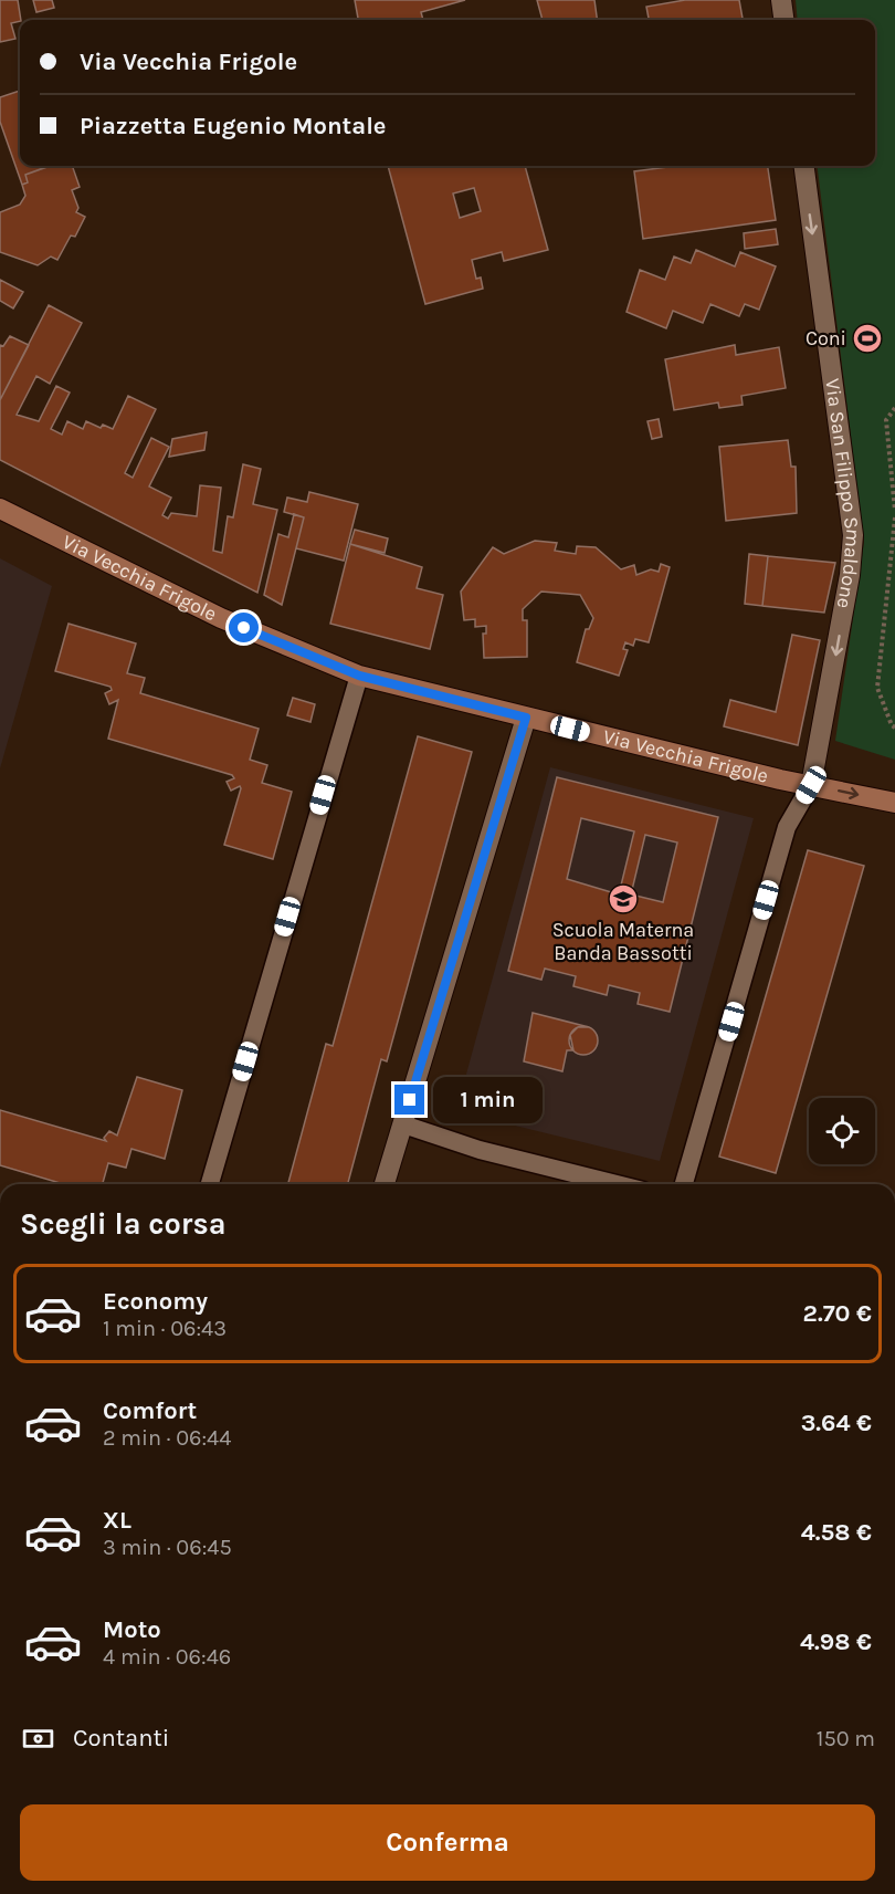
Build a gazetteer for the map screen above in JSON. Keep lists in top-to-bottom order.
{
  "streets": {
    "street": ["Via San Filippo Smaldone", "Via Vecchia Frigole"]
  },
  "crossings": [
    ["Via San Filippo Smaldone", "Via Vecchia Frigole"]
  ],
  "one_way": ["Via San Filippo Smaldone"],
  "places": {
    "sports": ["Coni"],
    "school or university": ["Scuola Materna Banda Bassotti"]
  },
  "page": {
    "banner": ["Via Vecchia Frigole", "Piazzetta Eugenio Montale"],
    "bubble": "1 min",
    "heading": "Scegli la corsa",
    "list": [
      {
        "name": "Economy",
        "note": "1 min · 06:43",
        "value": "2.70 €"
      },
      {
        "name": "Comfort",
        "note": "2 min · 06:44",
        "value": "3.64 €"
      },
      {
        "name": "XL",
        "note": "3 min · 06:45",
        "value": "4.58 €"
      },
      {
        "name": "Moto",
        "note": "4 min · 06:46",
        "value": "4.98 €"
      }
    ],
    "pay": ["Contanti", "150 m"],
    "buttons": "Conferma"
  }
}
